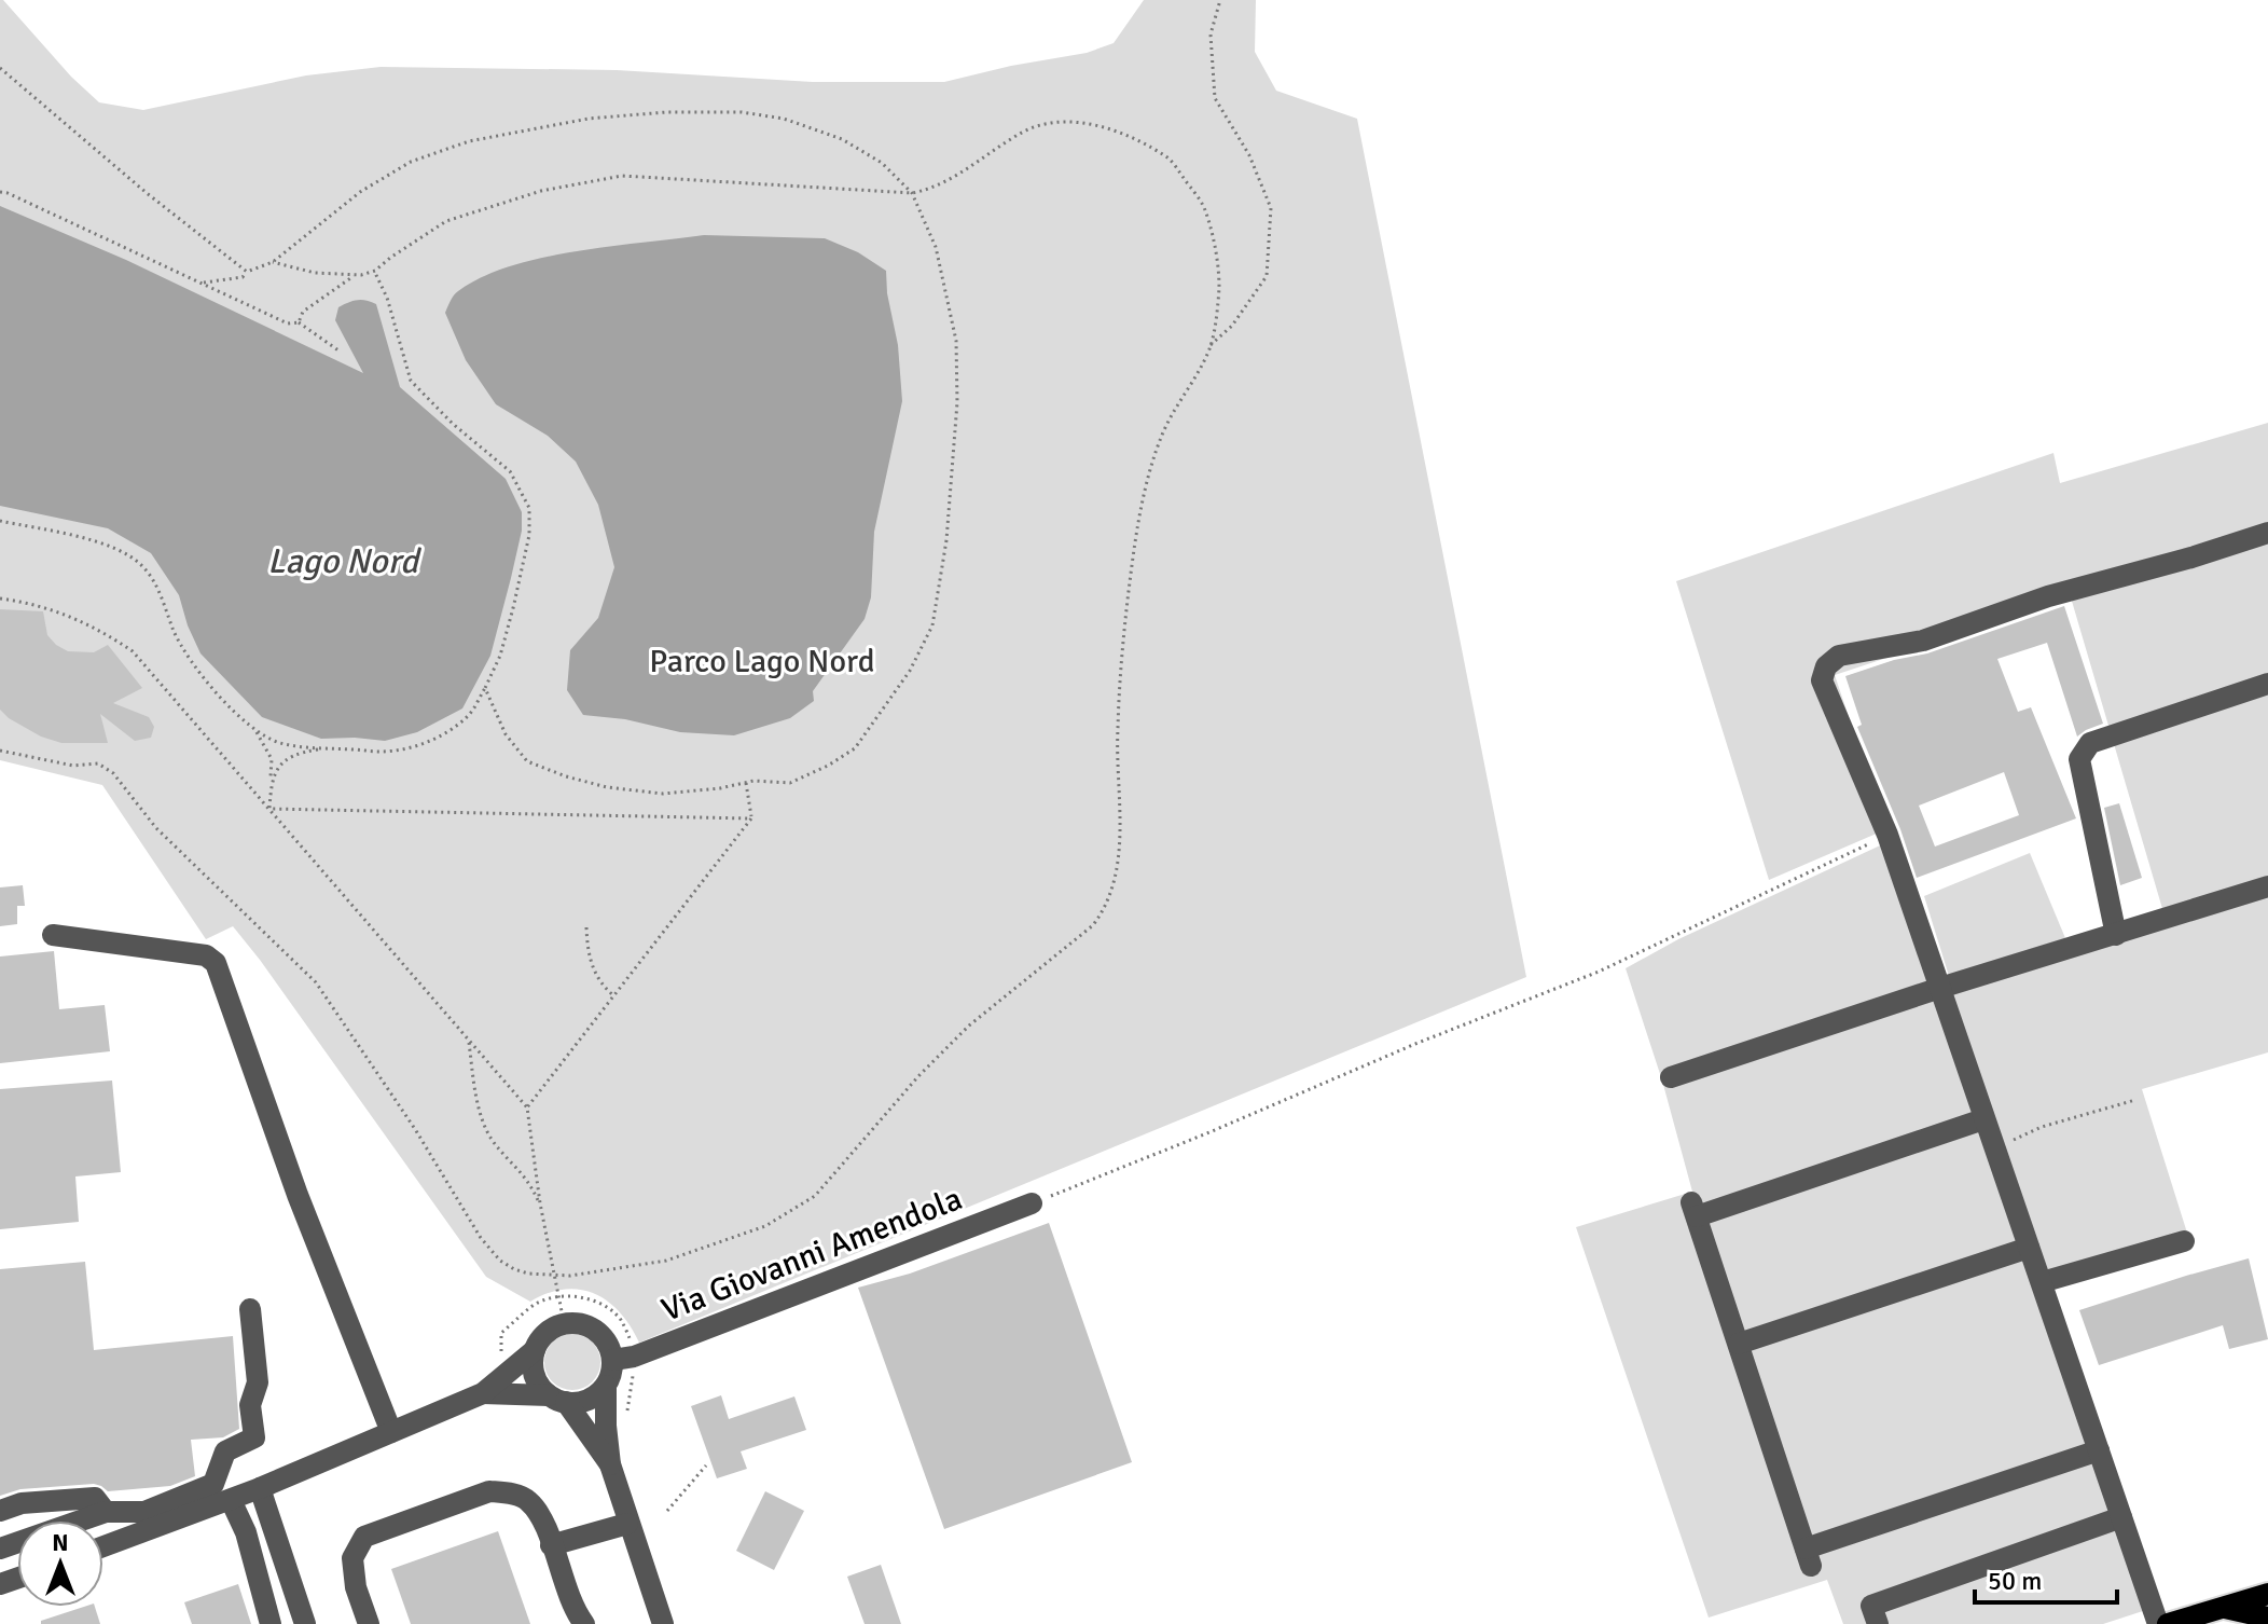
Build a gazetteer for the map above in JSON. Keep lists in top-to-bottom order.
{
  "streets": {
    "street": ["Via Giovanni Amendola"]
  },
  "water": ["Lago Nord"],
  "parks": ["Parco Lago Nord"],
  "scale_bar": "50 m",
  "north": "top"
}
